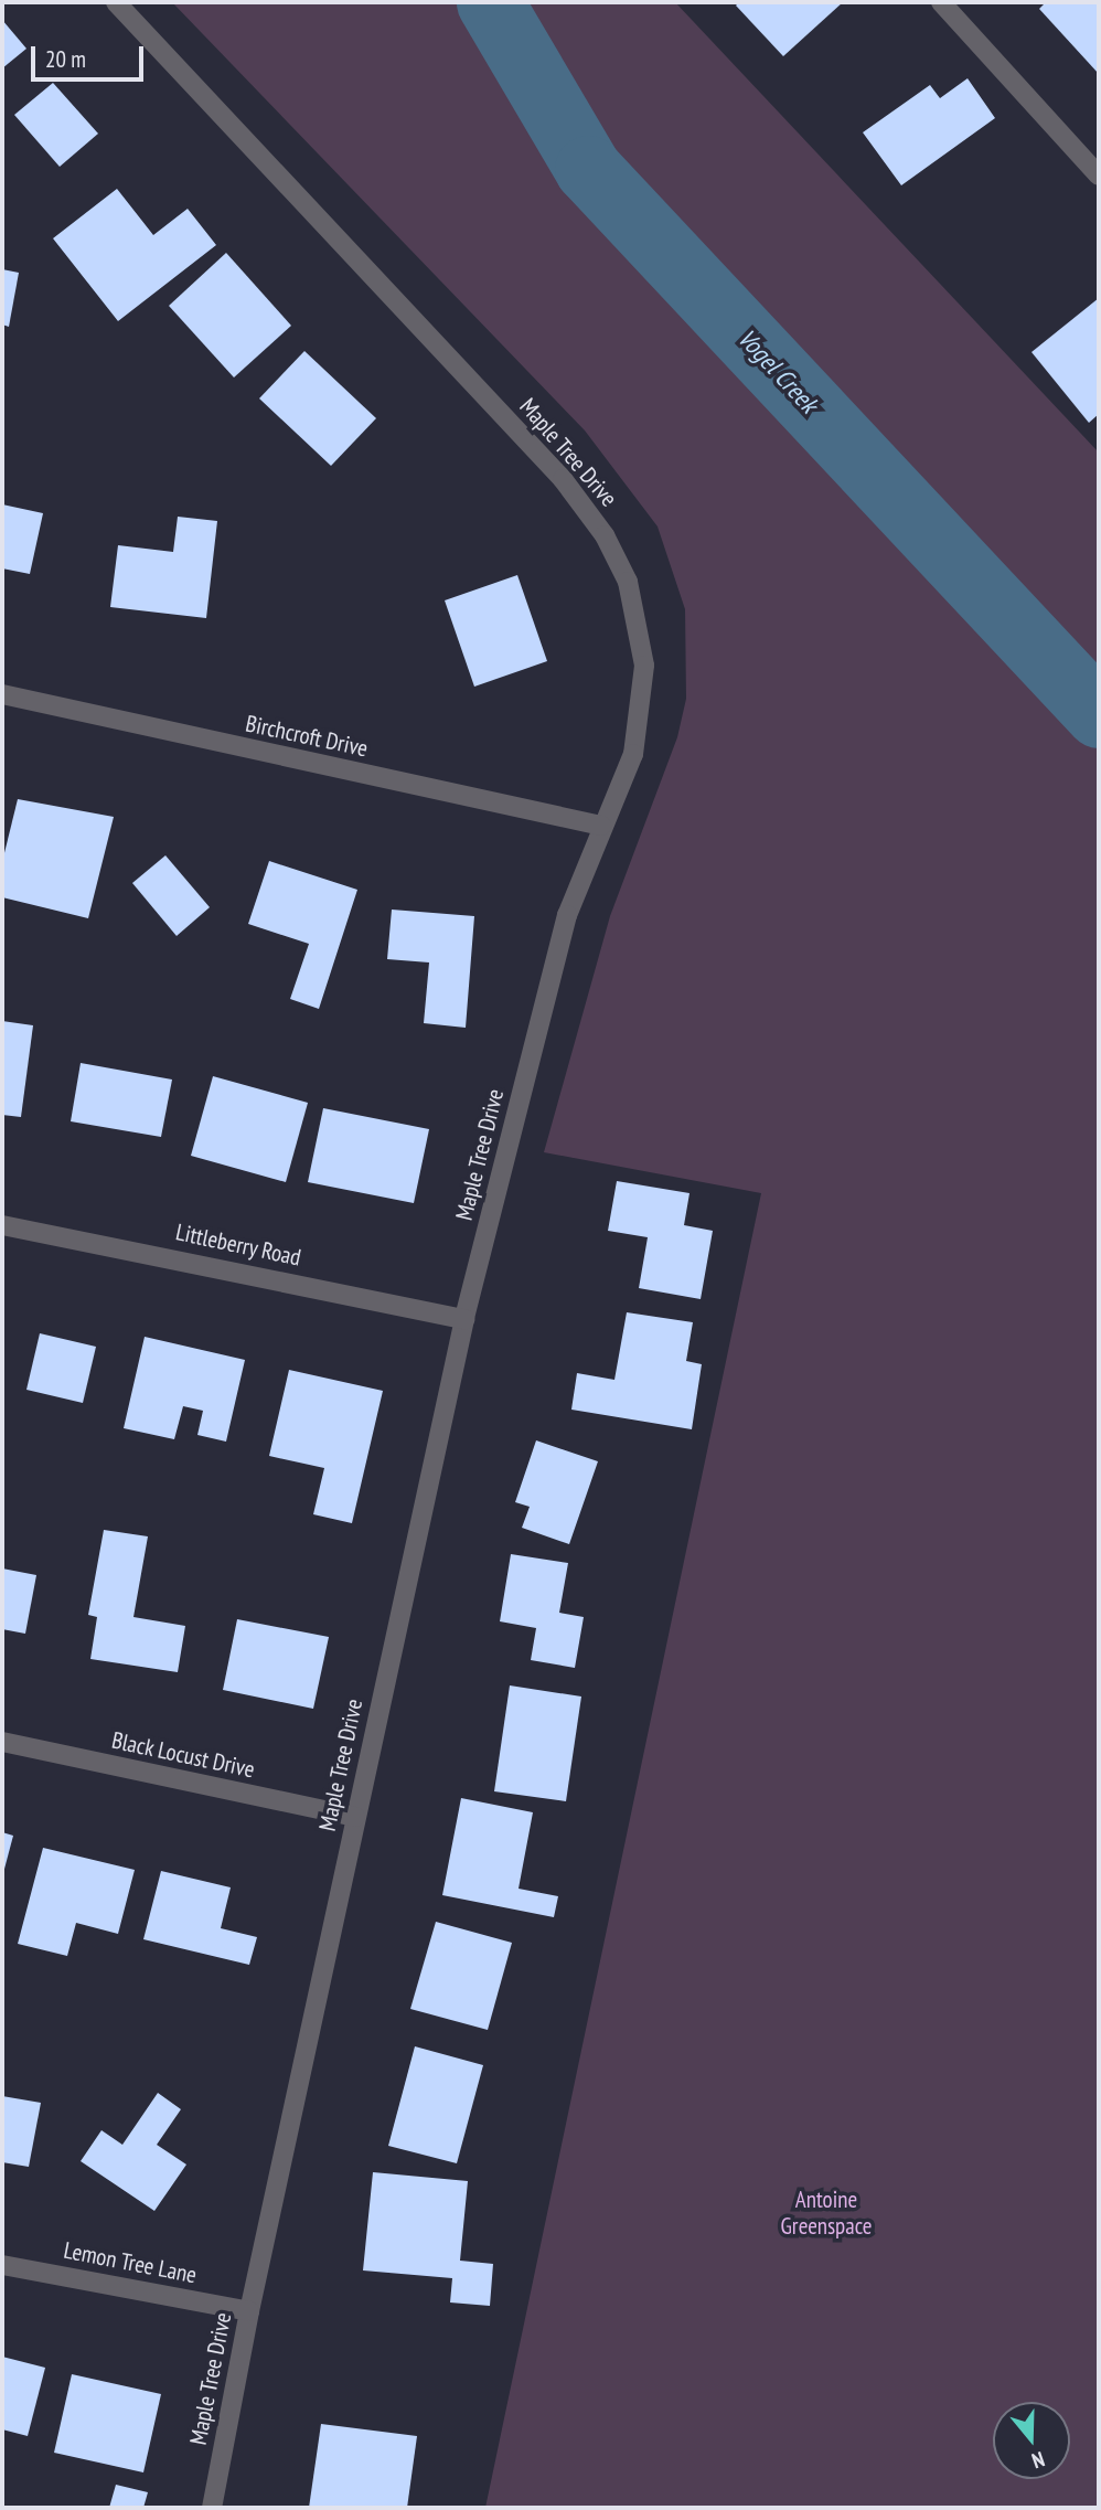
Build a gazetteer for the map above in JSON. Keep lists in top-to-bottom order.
{
  "streets": {
    "street": [
      "Maple Tree Drive",
      "Birchcroft Drive",
      "Littleberry Road",
      "Black Locust Drive",
      "Lemon Tree Lane"
    ]
  },
  "crossings": [
    ["Maple Tree Drive", "Birchcroft Drive"],
    ["Maple Tree Drive", "Littleberry Road"],
    ["Maple Tree Drive", "Black Locust Drive"],
    ["Maple Tree Drive", "Lemon Tree Lane"]
  ],
  "water": ["Vogel Creek"],
  "parks": ["Antoine Greenspace"],
  "scale_bar": "20 m",
  "north": "bottom"
}
